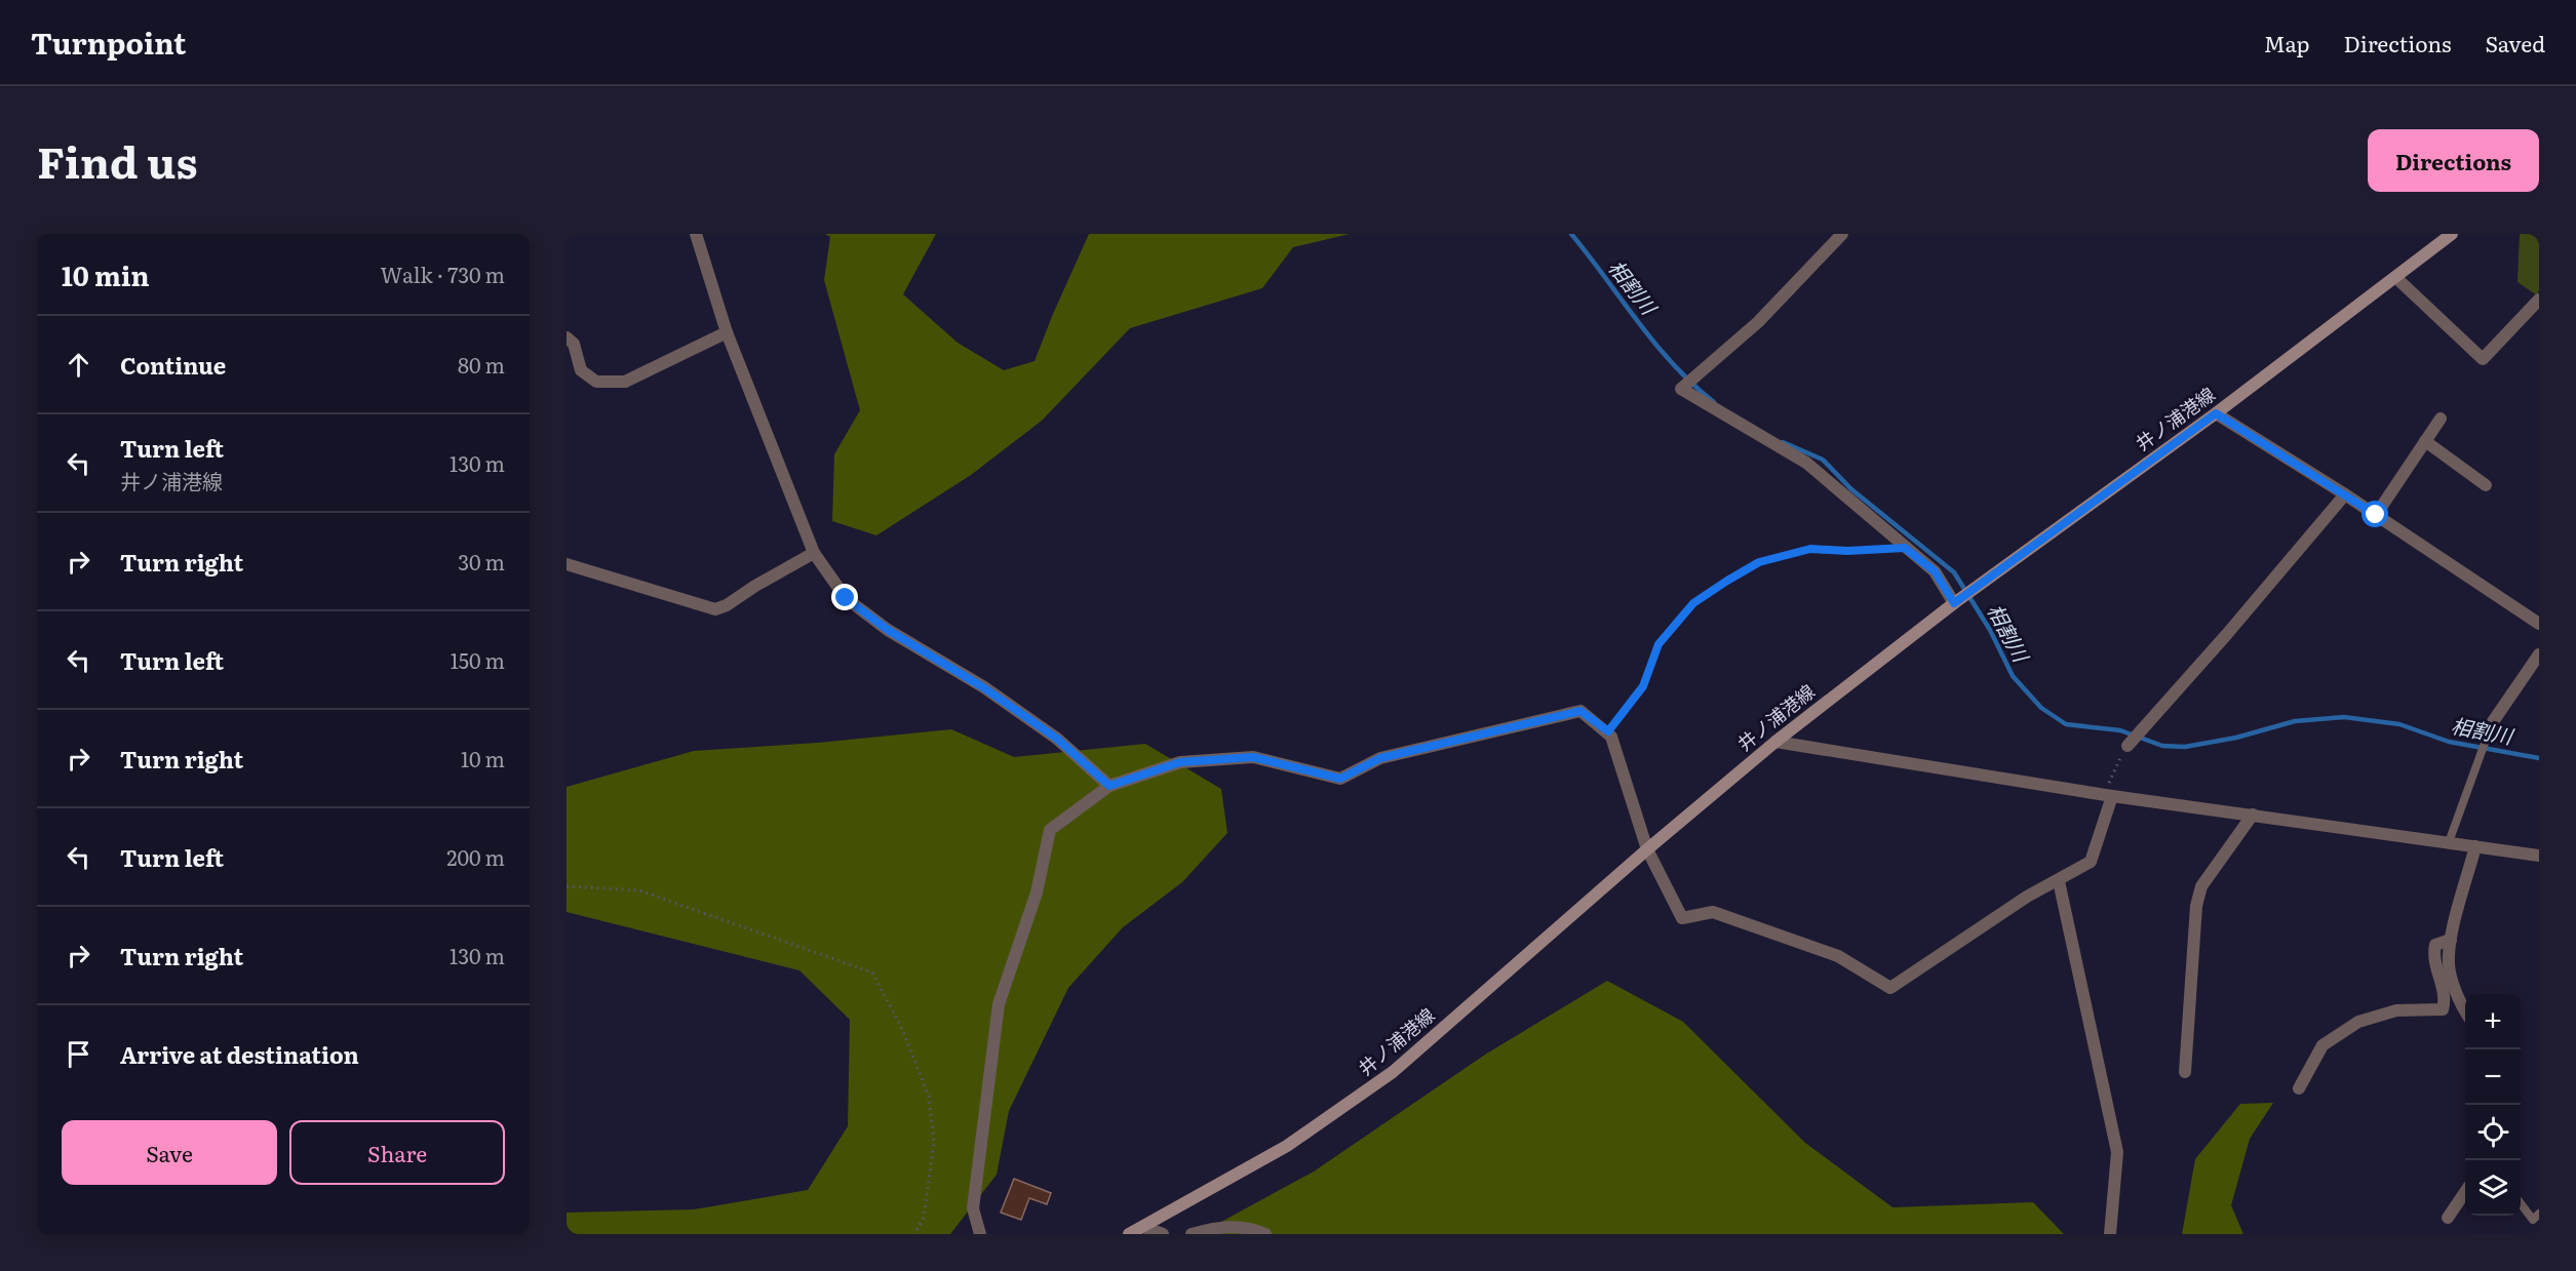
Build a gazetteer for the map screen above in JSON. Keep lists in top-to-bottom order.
{
  "streets": {
    "main road": ["井ノ浦港線"]
  },
  "water": ["相割川"],
  "page": {
    "header": "Turnpoint",
    "nav": ["Map", "Directions", "Saved"],
    "title": "Find us",
    "buttons": [
      "Directions",
      ["Save", "Share"]
    ],
    "heading": ["10 min", "Walk · 730 m"],
    "list": [
      ["Continue", "80 m"],
      ["Turn left", "井ノ浦港線", "130 m"],
      ["Turn right", "30 m"],
      ["Turn left", "150 m"],
      ["Turn right", "10 m"],
      ["Turn left", "200 m"],
      ["Turn right", "130 m"],
      "Arrive at destination"
    ],
    "map_buttons": ["+", "−"]
  }
}
